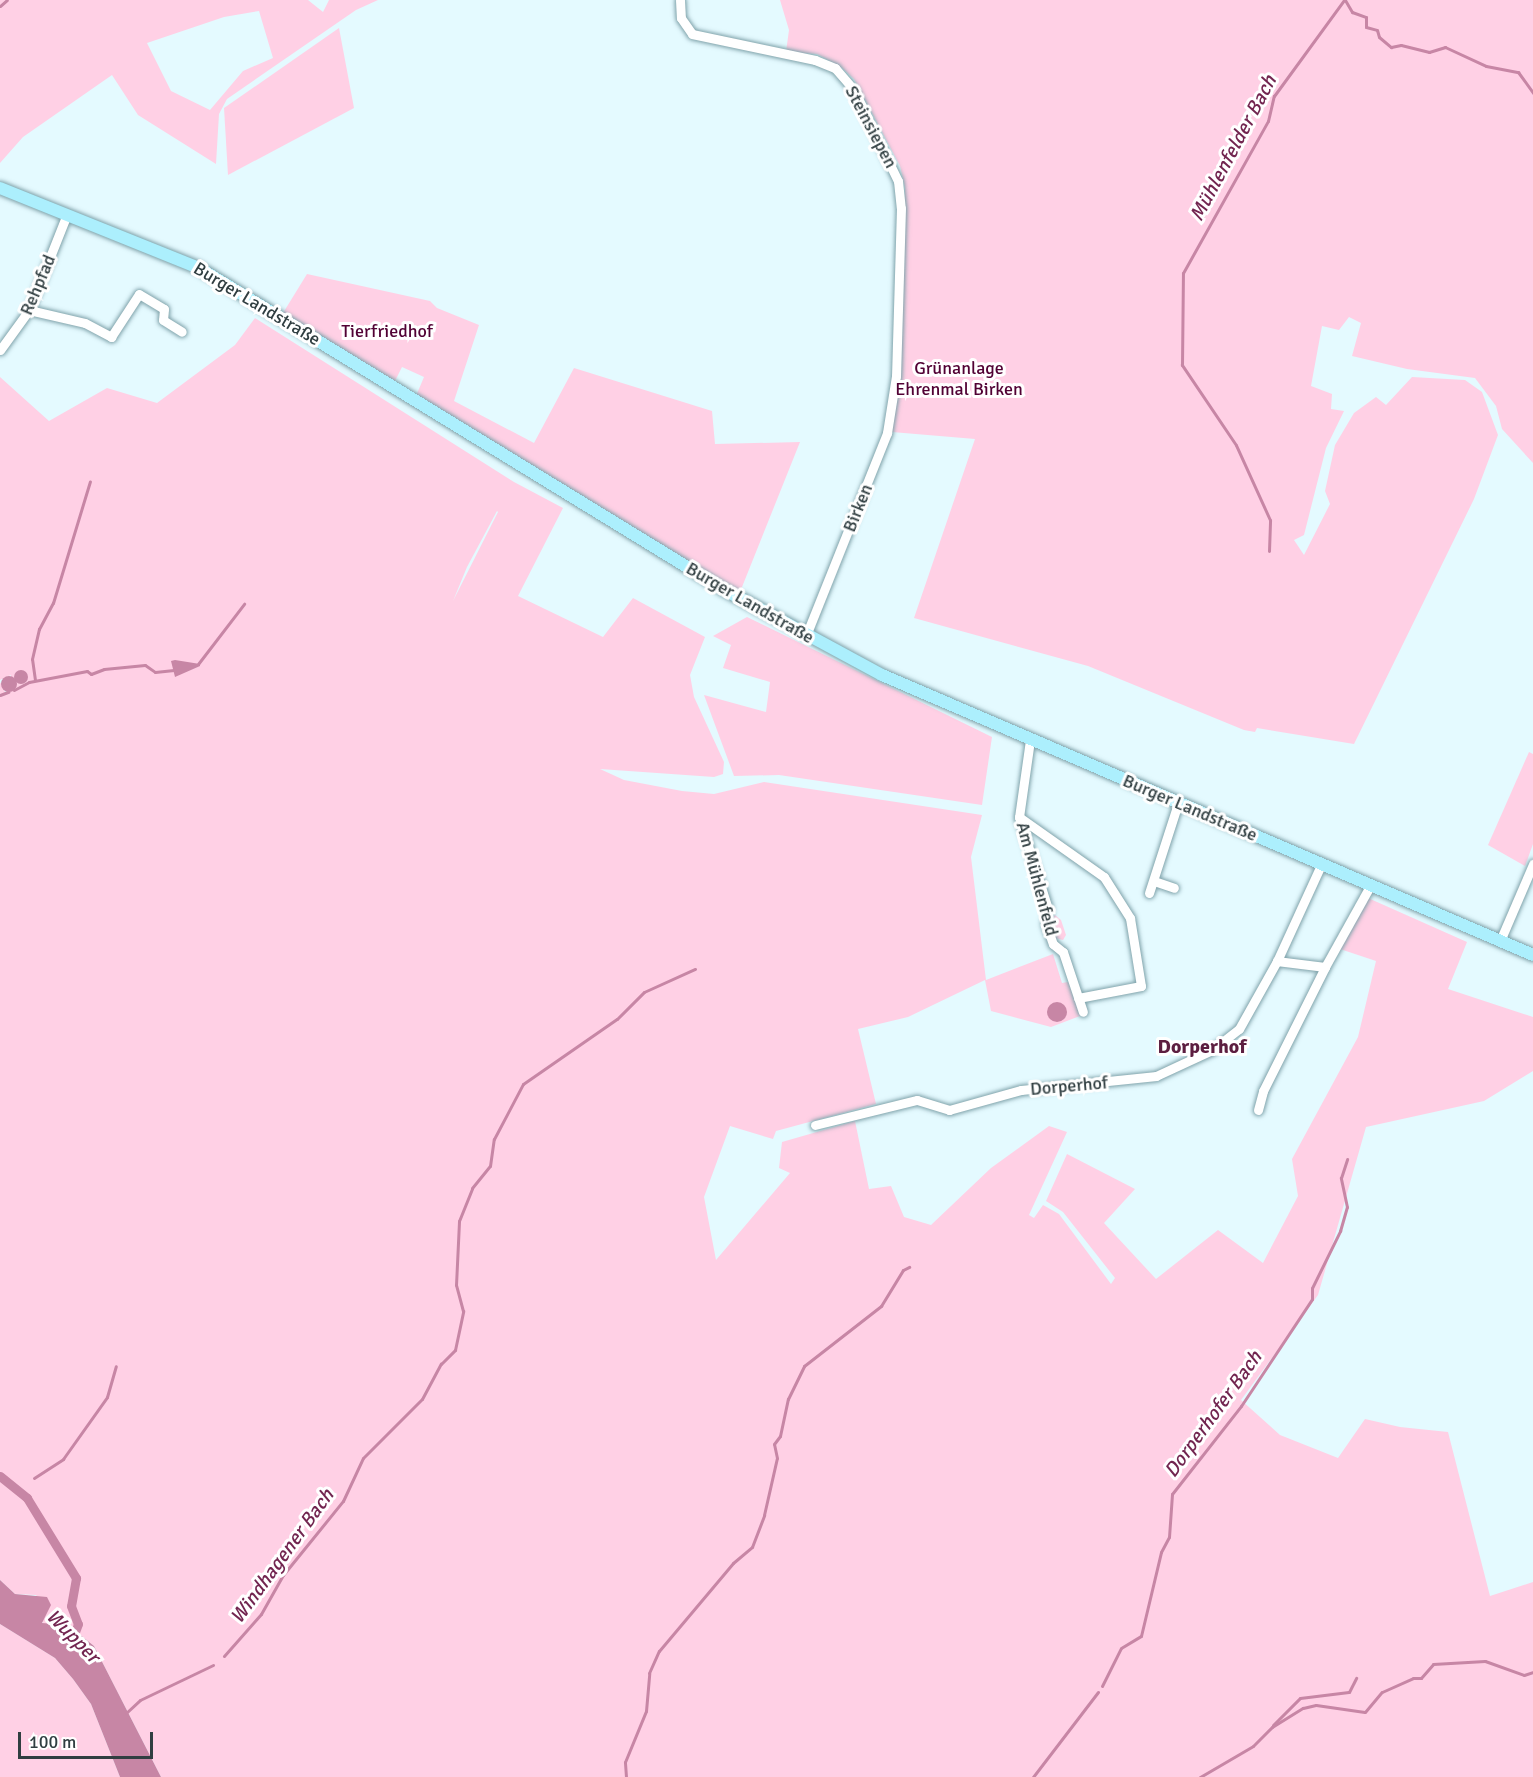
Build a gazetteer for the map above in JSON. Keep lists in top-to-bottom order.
{
  "streets": {
    "main road": ["Burger Landstraße"],
    "street": [
      "Steinsiepen",
      "Rehpfad",
      "Birken",
      "Am Mühlenfeld",
      "Dorperhof"
    ]
  },
  "crossings": [
    ["Steinsiepen", "Birken"],
    ["Rehpfad", "Burger Landstraße"],
    ["Burger Landstraße", "Birken"],
    ["Burger Landstraße", "Am Mühlenfeld"],
    ["Burger Landstraße", "Dorperhof"]
  ],
  "districts": ["Dorperhof"],
  "water": [
    "Mühlenfelder Bach",
    "Dorperhofer Bach",
    "Windhagener Bach",
    "Wupper"
  ],
  "parks": ["Tierfriedhof", "Grünanlage Ehrenmal Birken"],
  "scale_bar": "100 m"
}
